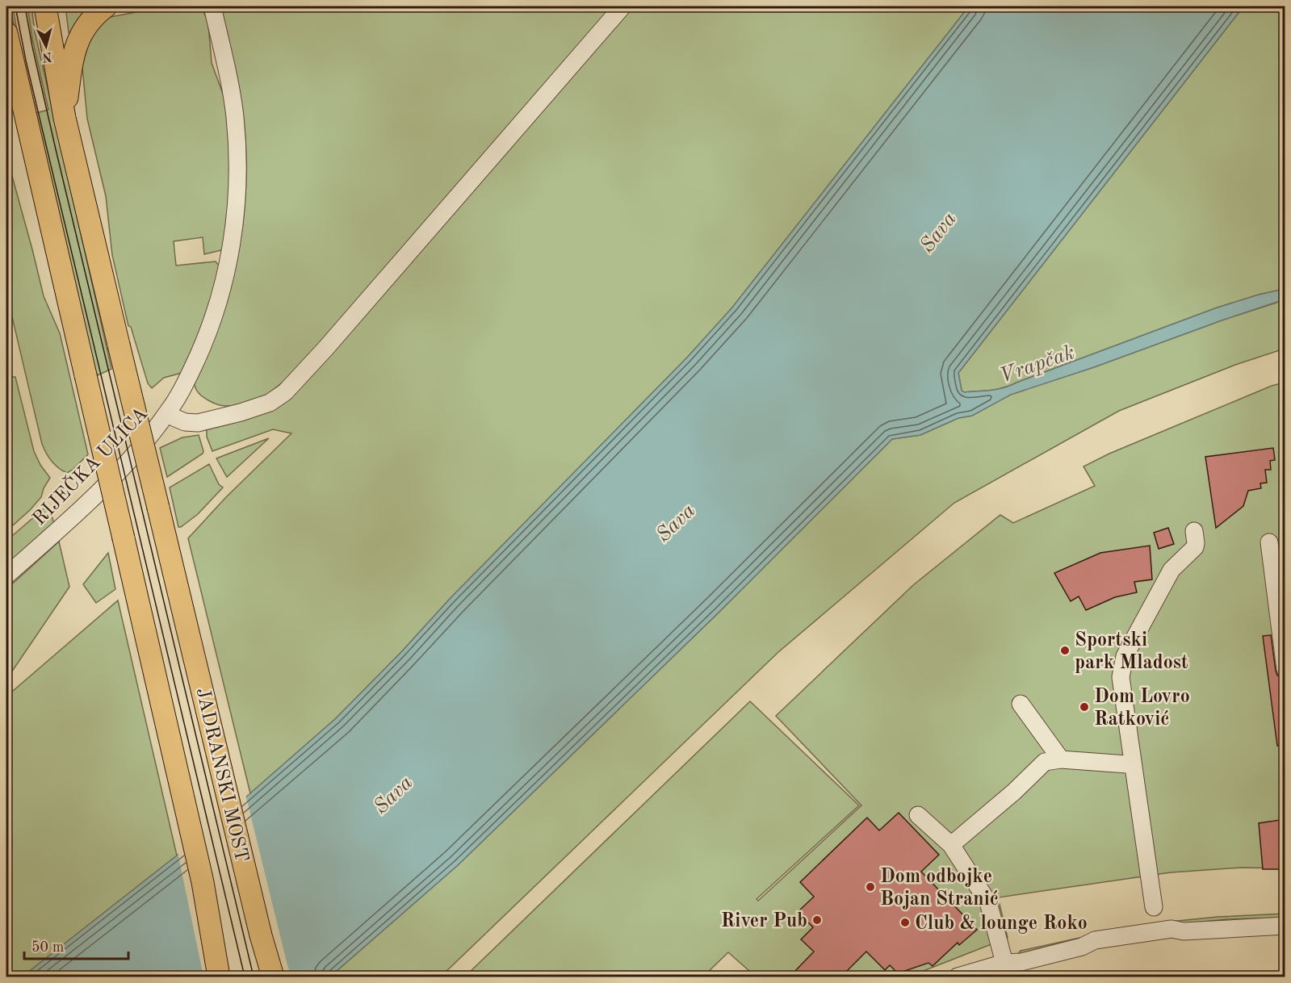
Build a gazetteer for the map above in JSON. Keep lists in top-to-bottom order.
{
  "streets": {
    "main road": ["JADRANSKI MOST"],
    "street": ["RIJEČKA ULICA"]
  },
  "water": ["Sava", "Vrapčak"],
  "places": [
    "Sportski park Mladost",
    "Dom Lovro Ratković",
    "Dom odbojke Bojan Stranić",
    "River Pub",
    "Club & lounge Roko"
  ],
  "scale_bar": "50 m",
  "north": "bottom"
}
